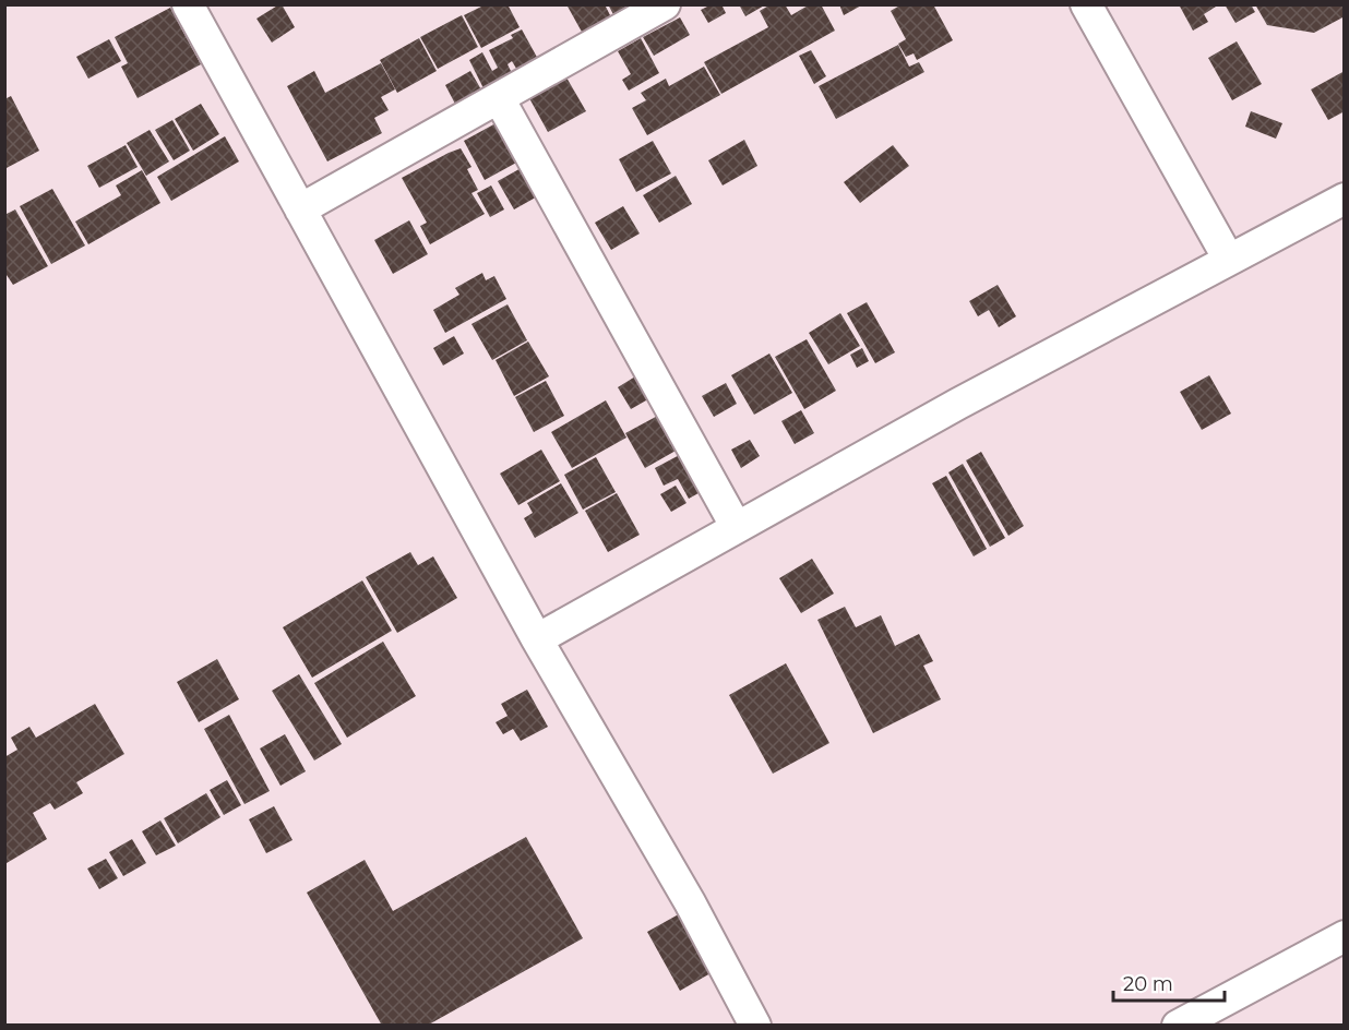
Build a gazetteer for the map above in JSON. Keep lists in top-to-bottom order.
{
  "scale_bar": "20 m"
}
